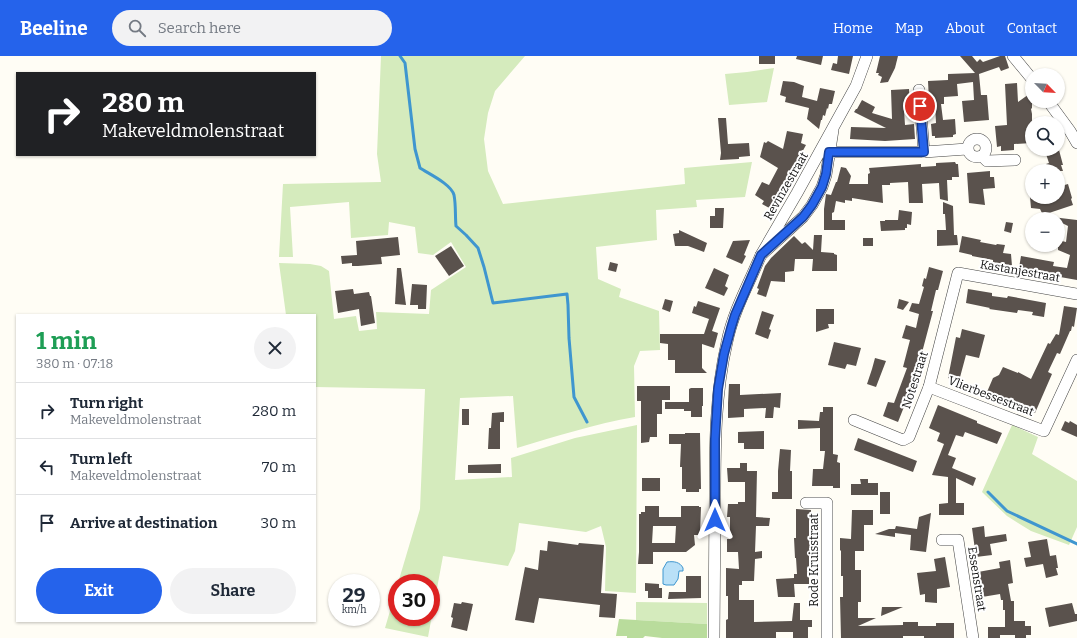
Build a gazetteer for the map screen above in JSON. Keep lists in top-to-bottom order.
{
  "streets": {
    "street": [
      "Revinzestraat",
      "Kastanjestraat",
      "Notestraat",
      "Vlierbessestraat",
      "Rode Kruisstraat",
      "Essenstraat"
    ]
  },
  "crossings": [
    ["Kastanjestraat", "Notestraat"],
    ["Notestraat", "Vlierbessestraat"]
  ],
  "north": "bottom right",
  "page": {
    "header": "Beeline",
    "search": "Search here",
    "nav": [
      "Home",
      "Map",
      "About",
      "Contact"
    ],
    "map_buttons": ["+", "−"],
    "turn": ["280 m", "Makeveldmolenstraat"],
    "heading": ["1 min", "380 m · 07:18"],
    "list": [
      {
        "name": "Turn right",
        "note": "Makeveldmolenstraat",
        "value": "280 m"
      },
      {
        "name": "Turn left",
        "note": "Makeveldmolenstraat",
        "value": "70 m"
      },
      {
        "name": "Arrive at destination",
        "value": "30 m"
      }
    ],
    "buttons": ["Exit", "Share"],
    "speed": "29 km/h",
    "limit": "30"
  }
}
